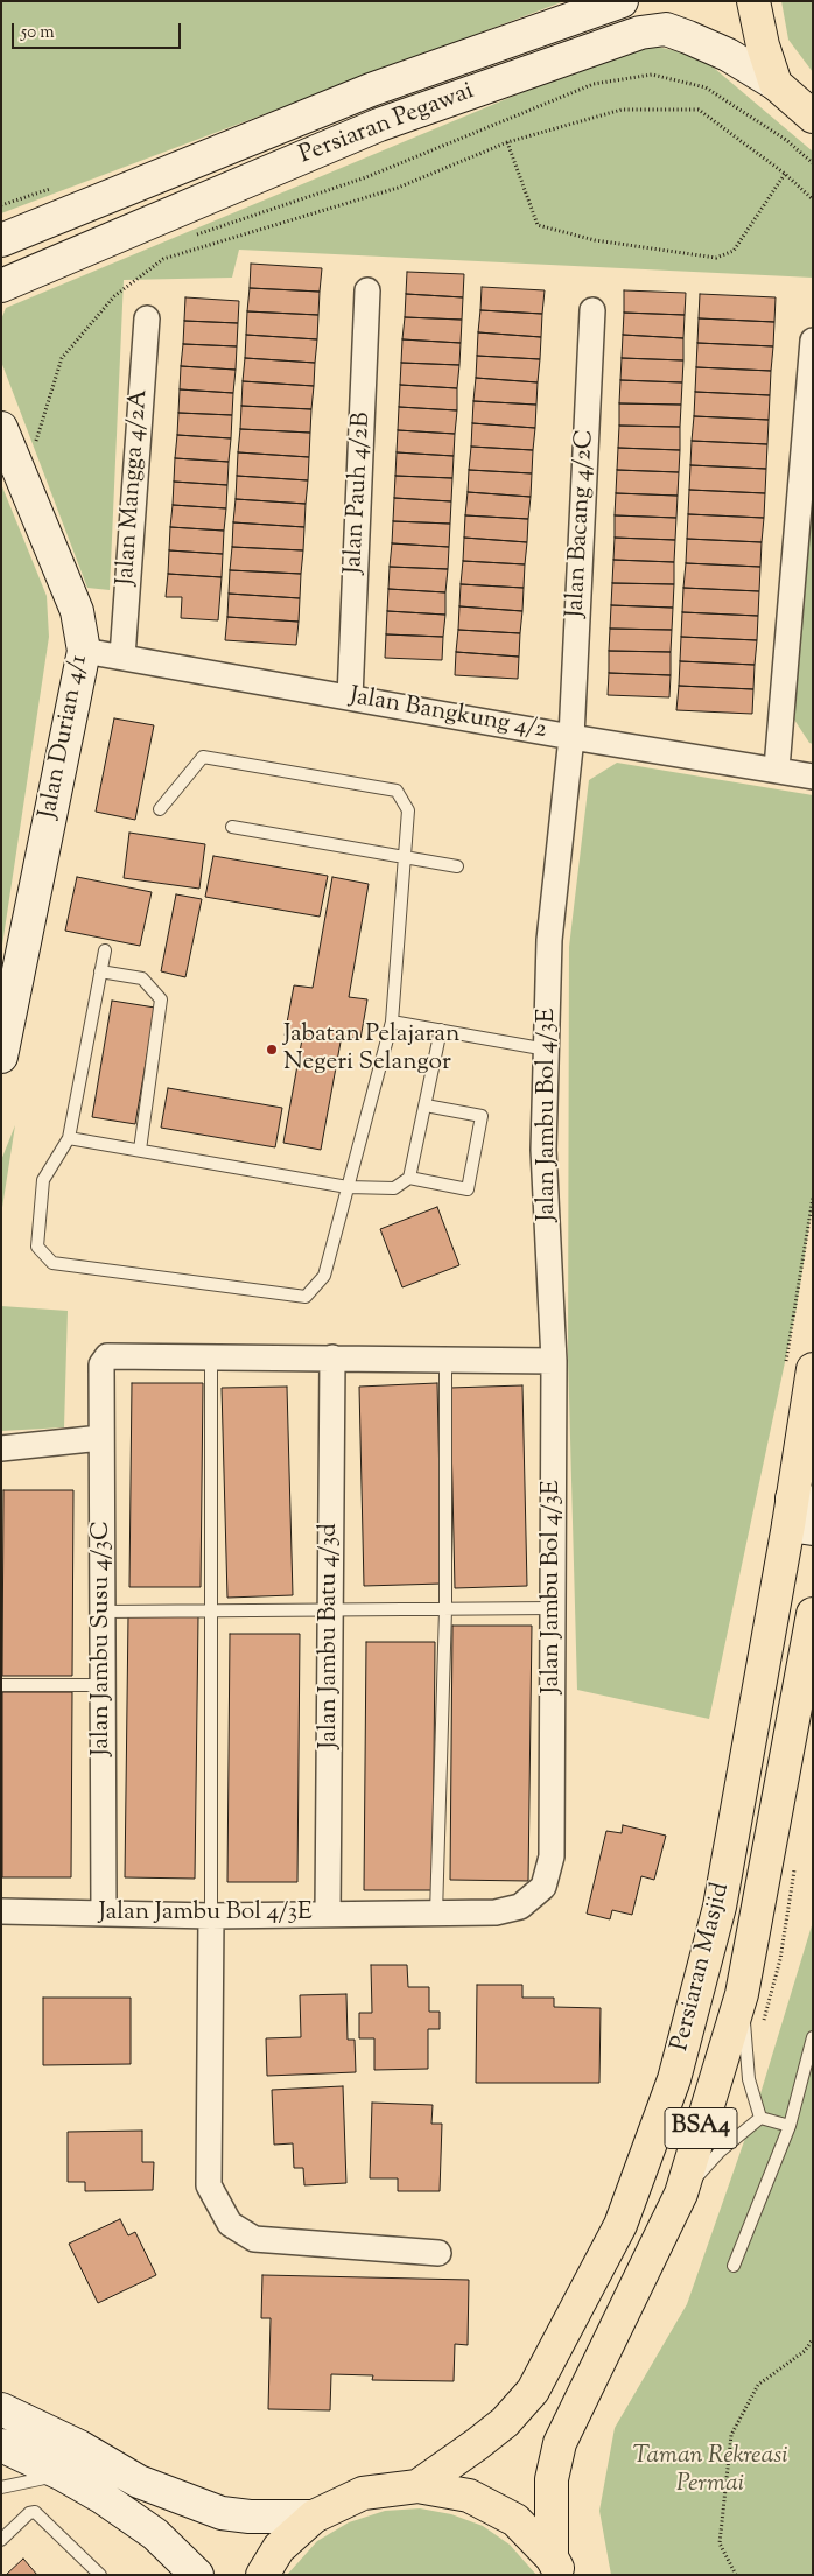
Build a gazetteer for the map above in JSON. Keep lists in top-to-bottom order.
{
  "streets": {
    "main road": [
      "Persiaran Pegawai",
      "Jalan Durian 4/1",
      "Persiaran Masjid",
      "BSA4"
    ],
    "street": [
      "Jalan Mangga 4/2A",
      "Jalan Pauh 4/2B",
      "Jalan Bacang 4/2C",
      "Jalan Bangkung 4/2",
      "Jalan Jambu Bol 4/3E",
      "Jalan Jambu Batu 4/3d",
      "Jalan Jambu Susu 4/3C"
    ]
  },
  "crossings": [
    ["Jalan Mangga 4/2A", "Jalan Bangkung 4/2"],
    ["Jalan Pauh 4/2B", "Jalan Bangkung 4/2"],
    ["Jalan Bacang 4/2C", "Jalan Bangkung 4/2"],
    ["Jalan Bacang 4/2C", "Jalan Jambu Bol 4/3E"],
    ["Jalan Bangkung 4/2", "Jalan Durian 4/1"],
    ["Jalan Bangkung 4/2", "Jalan Jambu Bol 4/3E"],
    ["Jalan Jambu Bol 4/3E", "Jalan Jambu Batu 4/3d"],
    ["Jalan Jambu Bol 4/3E", "Jalan Jambu Susu 4/3C"]
  ],
  "parks": ["Taman Rekreasi Permai"],
  "places": ["Jabatan Pelajaran Negeri Selangor"],
  "scale_bar": "50 m"
}
